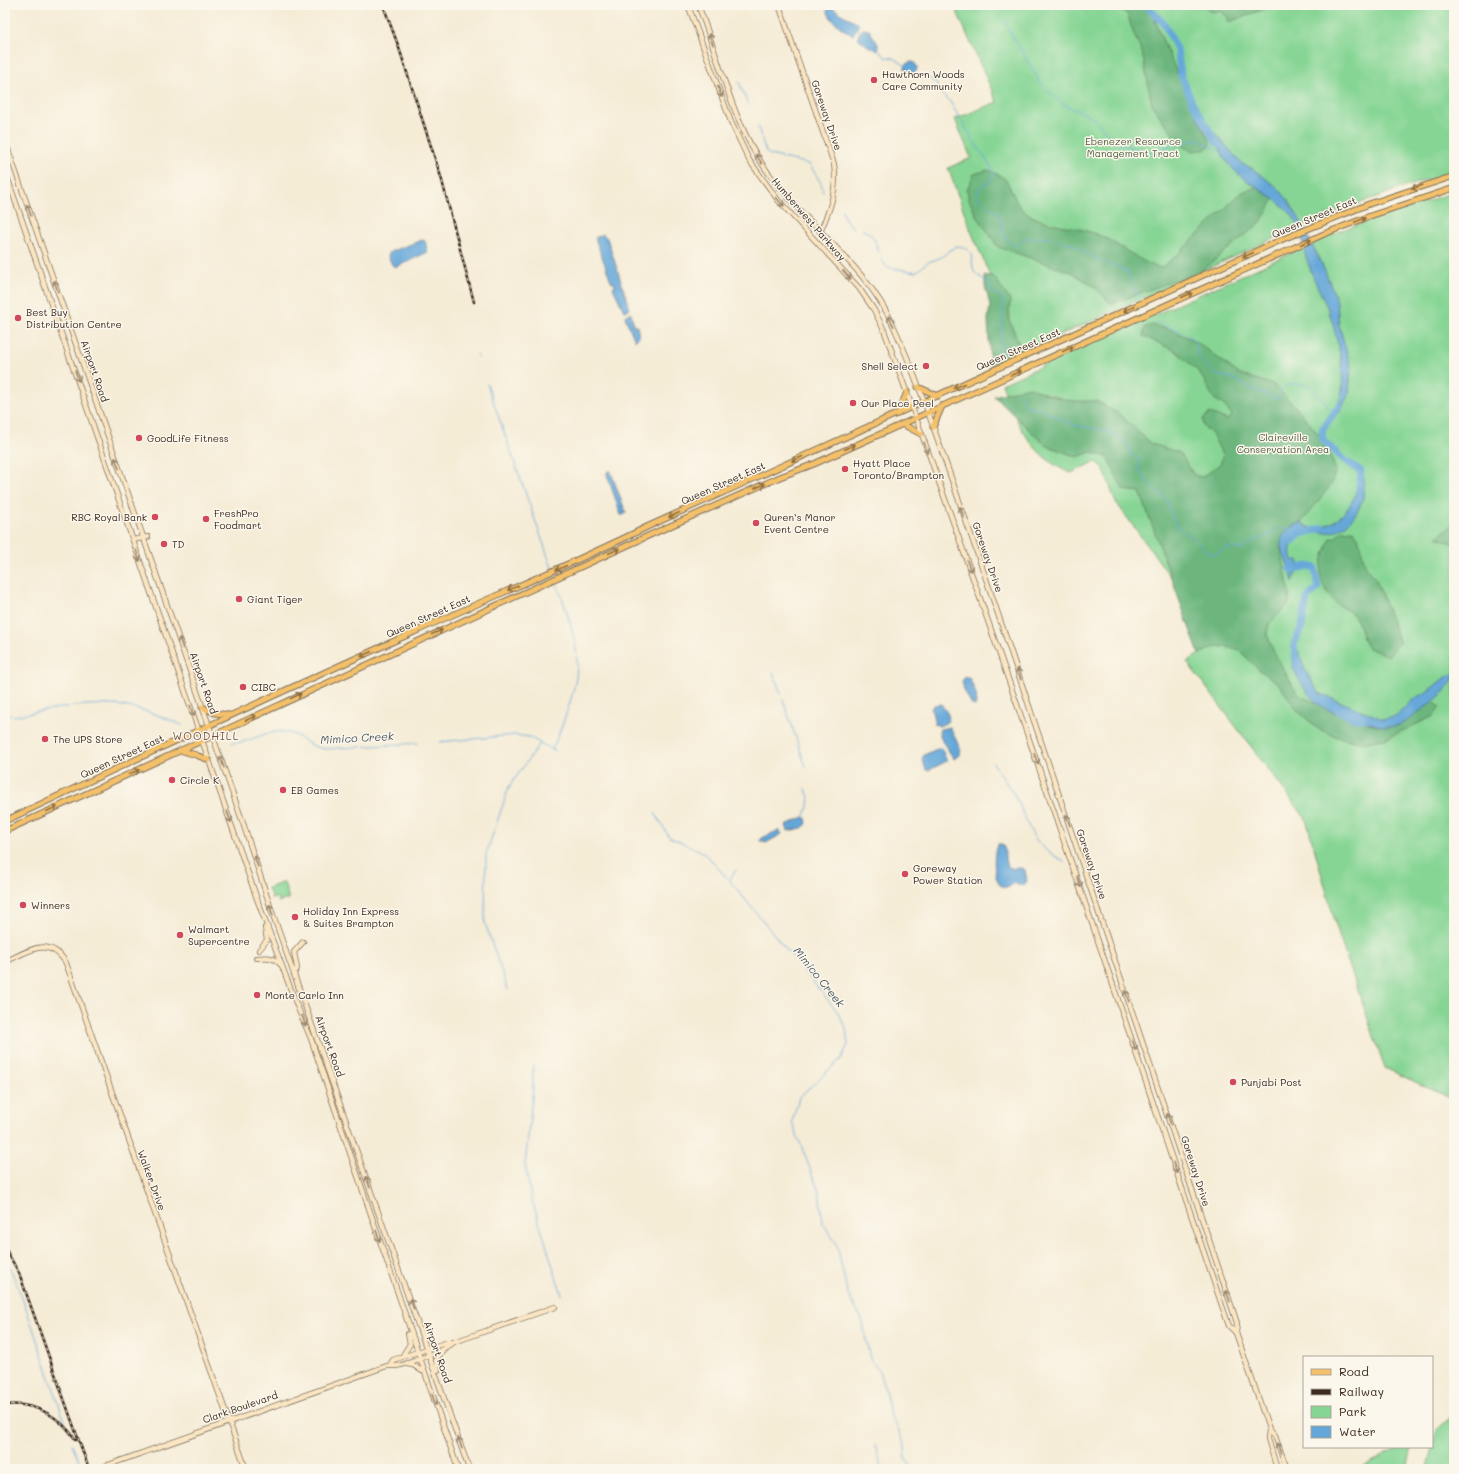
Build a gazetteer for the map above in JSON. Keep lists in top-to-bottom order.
{
  "streets": {
    "main road": [
      "Goreway Drive",
      "Queen Street East",
      "Humberwest Parkway",
      "Airport Road",
      "Walker Drive",
      "Clark Boulevard"
    ]
  },
  "crossings": [
    ["Goreway Drive", "Queen Street East"],
    ["Goreway Drive", "Humberwest Parkway"],
    ["Queen Street East", "Humberwest Parkway"],
    ["Queen Street East", "Airport Road"],
    ["Airport Road", "Clark Boulevard"],
    ["Walker Drive", "Clark Boulevard"]
  ],
  "districts": ["WOODHILL"],
  "water": ["Mimico Creek"],
  "parks": ["Ebenezer Resource Management Tract", "Claireville Conservation Area"],
  "places": [
    "Hawthorn Woods Care Community",
    "Best Buy Distribution Centre",
    "Shell Select",
    "Our Place Peel",
    "GoodLife Fitness",
    "Hyatt Place Toronto/Brampton",
    "RBC Royal Bank",
    "FreshPro Foodmart",
    "Quren’s Manor Event Centre",
    "TD",
    "Giant Tiger",
    "CIBC",
    "The UPS Store",
    "Circle K",
    "EB Games",
    "Goreway Power Station",
    "Winners",
    "Holiday Inn Express & Suites Brampton",
    "Walmart Supercentre",
    "Monte Carlo Inn",
    "Punjabi Post"
  ],
  "legend": [
    "Road",
    "Railway",
    "Park",
    "Water"
  ]
}
